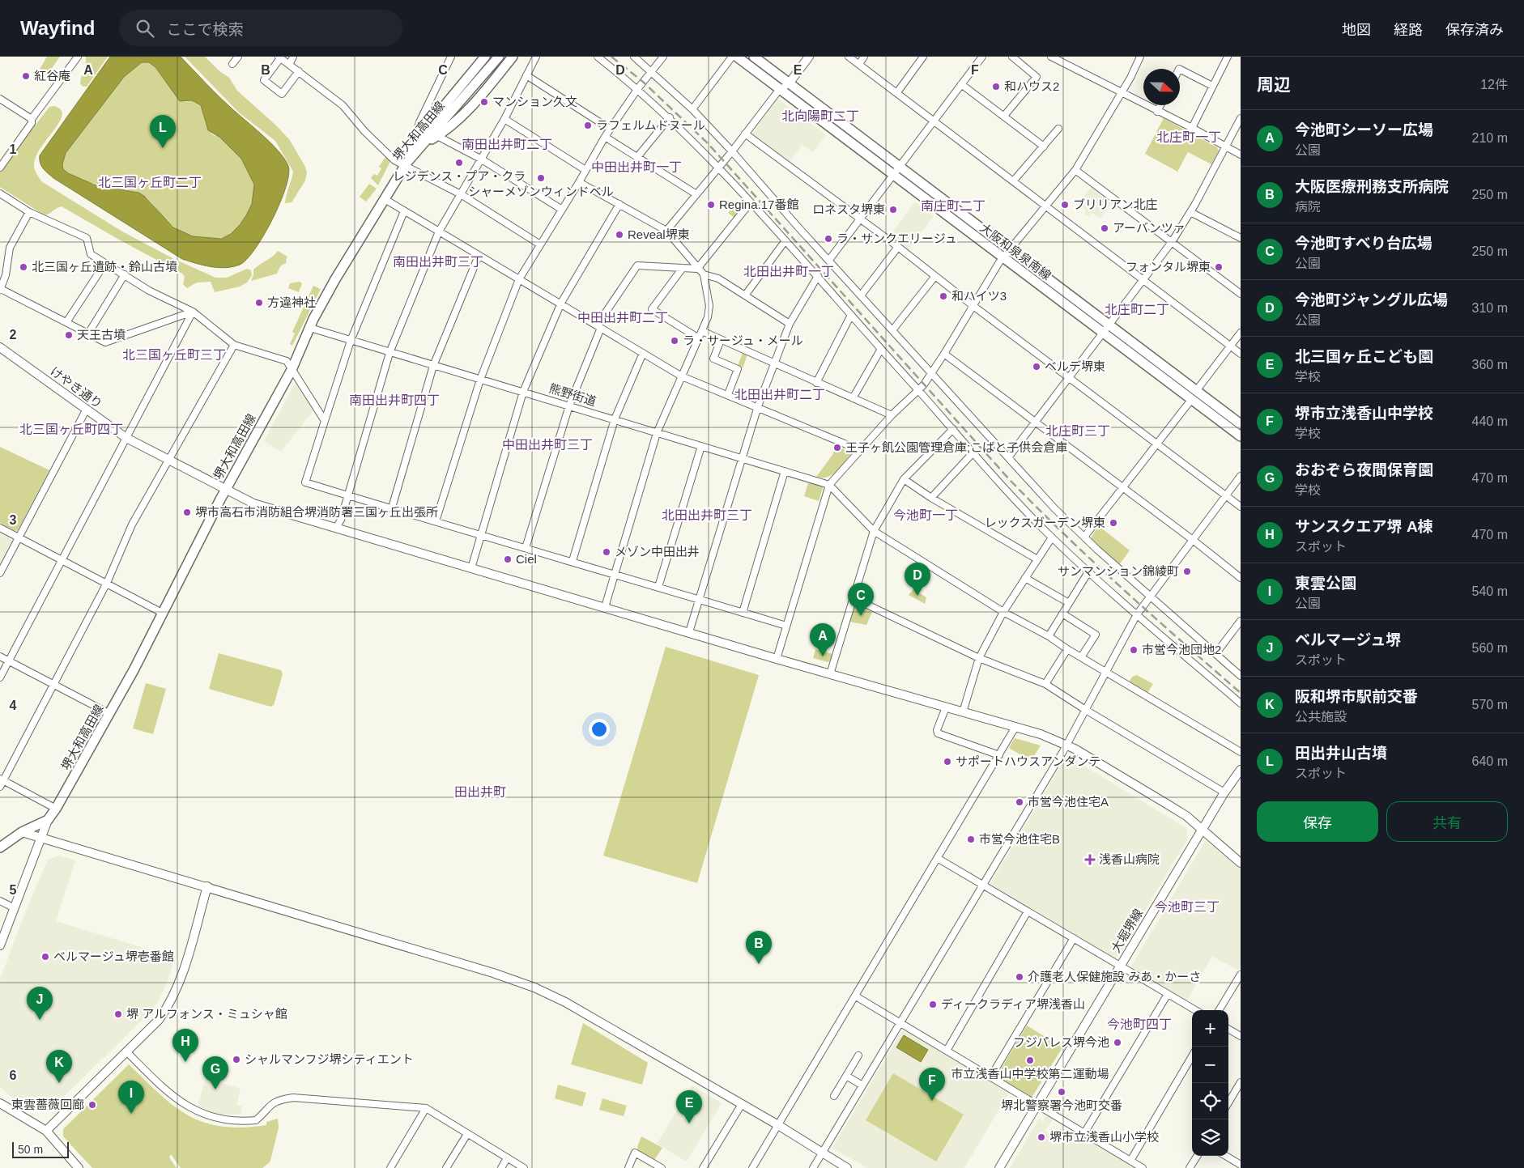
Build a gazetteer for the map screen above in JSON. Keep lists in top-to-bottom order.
{
  "streets": {
    "main road": ["堺大和高田線", "大阪和泉泉南線"],
    "street": ["けやき通り", "熊野街道", "大堀堺線"]
  },
  "crossings": [
    ["堺大和高田線", "けやき通り"],
    ["堺大和高田線", "熊野街道"],
    ["けやき通り", "大堀堺線"]
  ],
  "districts": [
    "北向陽町二丁",
    "北庄町一丁",
    "南田出井町二丁",
    "中田出井町一丁",
    "北三国ヶ丘町二丁",
    "南庄町二丁",
    "南田出井町三丁",
    "北田出井町一丁",
    "北庄町二丁",
    "中田出井町二丁",
    "北三国ヶ丘町三丁",
    "北田出井町二丁",
    "南田出井町四丁",
    "北三国ヶ丘町四丁",
    "北庄町三丁",
    "中田出井町三丁",
    "北田出井町三丁",
    "今池町一丁",
    "田出井町",
    "今池町三丁",
    "今池町四丁"
  ],
  "places": {
    "other": [
      "紅谷庵",
      "和ハウス2",
      "マンション久文",
      "ラフェルムドヌール",
      "レジデンス・プア・クラ",
      "シャーメゾンウィンドベル",
      "Regina.17番館",
      "ブリリアン北庄",
      "ロネスタ堺東",
      "アーバンツァ",
      "Reveal堺東",
      "ラ・サンクエリージュ",
      "北三国ヶ丘遺跡・鈴山古墳",
      "フォンタル堺東",
      "和ハイツ3",
      "方違神社",
      "天王古墳",
      "ラ・サージュ・メール",
      "ベルデ堺東",
      "王子ヶ飢公園管理倉庫;こばと子供会倉庫",
      "堺市高石市消防組合堺消防署三国ヶ丘出張所",
      "レックスガーデン堺東",
      "メゾン中田出井",
      "Ciel",
      "サンマンション錦綾町",
      "市営今池団地2",
      "サポートハウスアンダンテ",
      "市営今池住宅A",
      "市営今池住宅B",
      "ベルマージュ堺壱番館",
      "介護老人保健施設 みあ・かーさ",
      "ディークラディア堺浅香山",
      "堺 アルフォンス・ミュシャ館",
      "フジパレス堺今池",
      "シャルマンフジ堺シティエント",
      "市立浅香山中学校第二運動場",
      "堺北警察署今池町交番",
      "東雲薔薇回廊",
      "堺市立浅香山小学校"
    ],
    "health": ["浅香山病院"]
  },
  "scale_bar": "50 m",
  "north": "right",
  "page": {
    "header": "Wayfind",
    "search": "ここで検索",
    "nav": ["地図", "経路", "保存済み"],
    "heading": ["周辺", "12件"],
    "list": [
      {
        "mark": "A",
        "name": "今池町シーソー広場",
        "note": "公園",
        "value": "210 m"
      },
      {
        "mark": "B",
        "name": "大阪医療刑務支所病院",
        "note": "病院",
        "value": "250 m"
      },
      {
        "mark": "C",
        "name": "今池町すべり台広場",
        "note": "公園",
        "value": "250 m"
      },
      {
        "mark": "D",
        "name": "今池町ジャングル広場",
        "note": "公園",
        "value": "310 m"
      },
      {
        "mark": "E",
        "name": "北三国ヶ丘こども園",
        "note": "学校",
        "value": "360 m"
      },
      {
        "mark": "F",
        "name": "堺市立浅香山中学校",
        "note": "学校",
        "value": "440 m"
      },
      {
        "mark": "G",
        "name": "おおぞら夜間保育園",
        "note": "学校",
        "value": "470 m"
      },
      {
        "mark": "H",
        "name": "サンスクエア堺 A棟",
        "note": "スポット",
        "value": "470 m"
      },
      {
        "mark": "I",
        "name": "東雲公園",
        "note": "公園",
        "value": "540 m"
      },
      {
        "mark": "J",
        "name": "ベルマージュ堺",
        "note": "スポット",
        "value": "560 m"
      },
      {
        "mark": "K",
        "name": "阪和堺市駅前交番",
        "note": "公共施設",
        "value": "570 m"
      },
      {
        "mark": "L",
        "name": "田出井山古墳",
        "note": "スポット",
        "value": "640 m"
      }
    ],
    "pins": [
      "L",
      "D",
      "C",
      "A",
      "B",
      "J",
      "H",
      "K",
      "G",
      "F",
      "I",
      "E"
    ],
    "buttons": ["保存", "共有"],
    "map_buttons": ["+", "−"],
    "scale": "50 m"
  },
  "grid": {
    "columns": [
      "A",
      "B",
      "C",
      "D",
      "E",
      "F"
    ],
    "rows": [
      "1",
      "2",
      "3",
      "4",
      "5",
      "6"
    ]
  }
}
